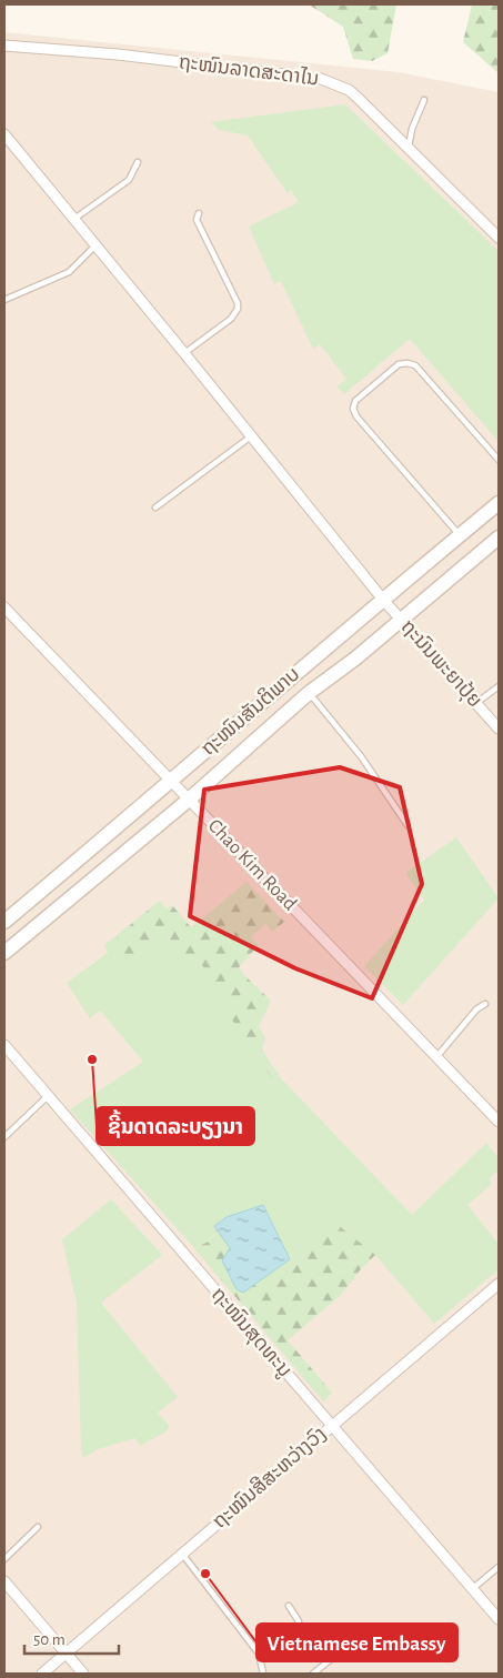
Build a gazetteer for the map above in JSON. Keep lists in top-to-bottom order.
{
  "streets": {
    "street": [
      "ຖະໜົນລາດສະດາໄນ",
      "ຖະນົນພະຍາປຸ້ຍ",
      "ຖະໜົນສັນຕິພາບ",
      "Chao Kim Road",
      "ຖະໜົນສຸດທະນູ",
      "ຖະໜົນສີສະຫວ່າງວົງ"
    ]
  },
  "crossings": [
    ["ຖະນົນພະຍາປຸ້ຍ", "ຖະໜົນສັນຕິພາບ"],
    ["ຖະໜົນສັນຕິພາບ", "Chao Kim Road"],
    ["ຖະໜົນສຸດທະນູ", "ຖະໜົນສີສະຫວ່າງວົງ"]
  ],
  "places": ["ຊີ້ນດາດລະບຽງນາ", "Vietnamese Embassy"],
  "scale_bar": "50 m"
}
